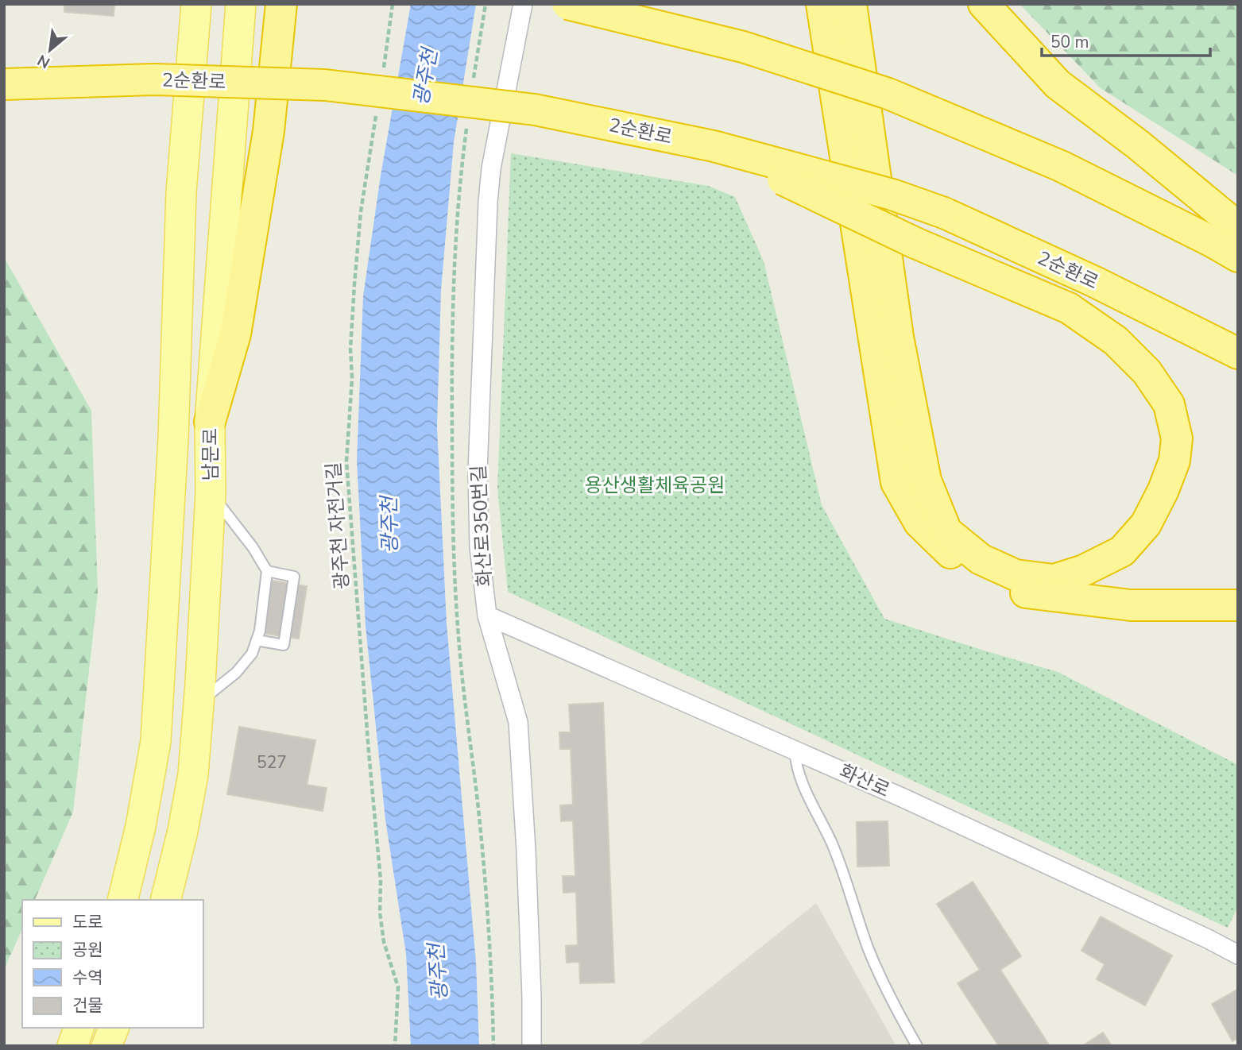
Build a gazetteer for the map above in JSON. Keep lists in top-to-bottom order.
{
  "streets": {
    "highway": ["2순환로"],
    "main road": ["남문로"],
    "street": ["화산로350번길", "화산로"],
    "path": ["광주천 자전거길"]
  },
  "crossings": [
    ["화산로350번길", "화산로"]
  ],
  "water": ["광주천"],
  "parks": ["용산생활체육공원"],
  "house_numbers": ["527"],
  "legend": [
    "도로",
    "공원",
    "수역",
    "건물"
  ],
  "scale_bar": "50 m",
  "north": "bottom left"
}
